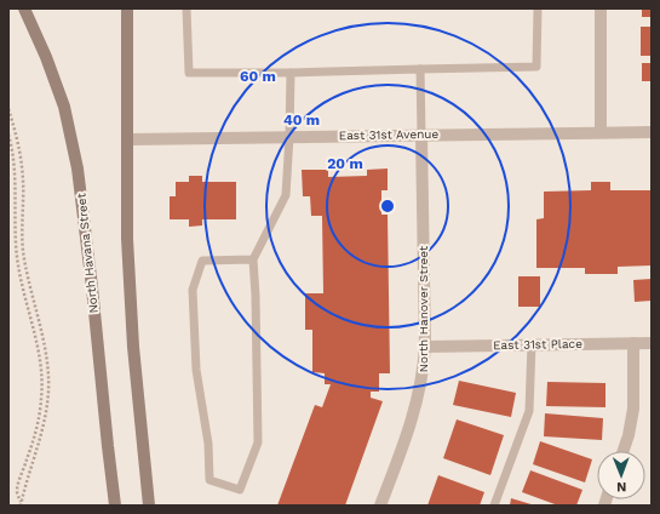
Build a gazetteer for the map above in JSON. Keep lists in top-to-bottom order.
{
  "streets": {
    "main road": ["North Havana Street"],
    "street": ["East 31st Avenue", "North Hanover Street", "East 31st Place"]
  },
  "crossings": [
    ["East 31st Avenue", "North Hanover Street"],
    ["North Hanover Street", "East 31st Place"]
  ],
  "north": "bottom",
  "rings": ["60 m", "40 m", "20 m"]
}
